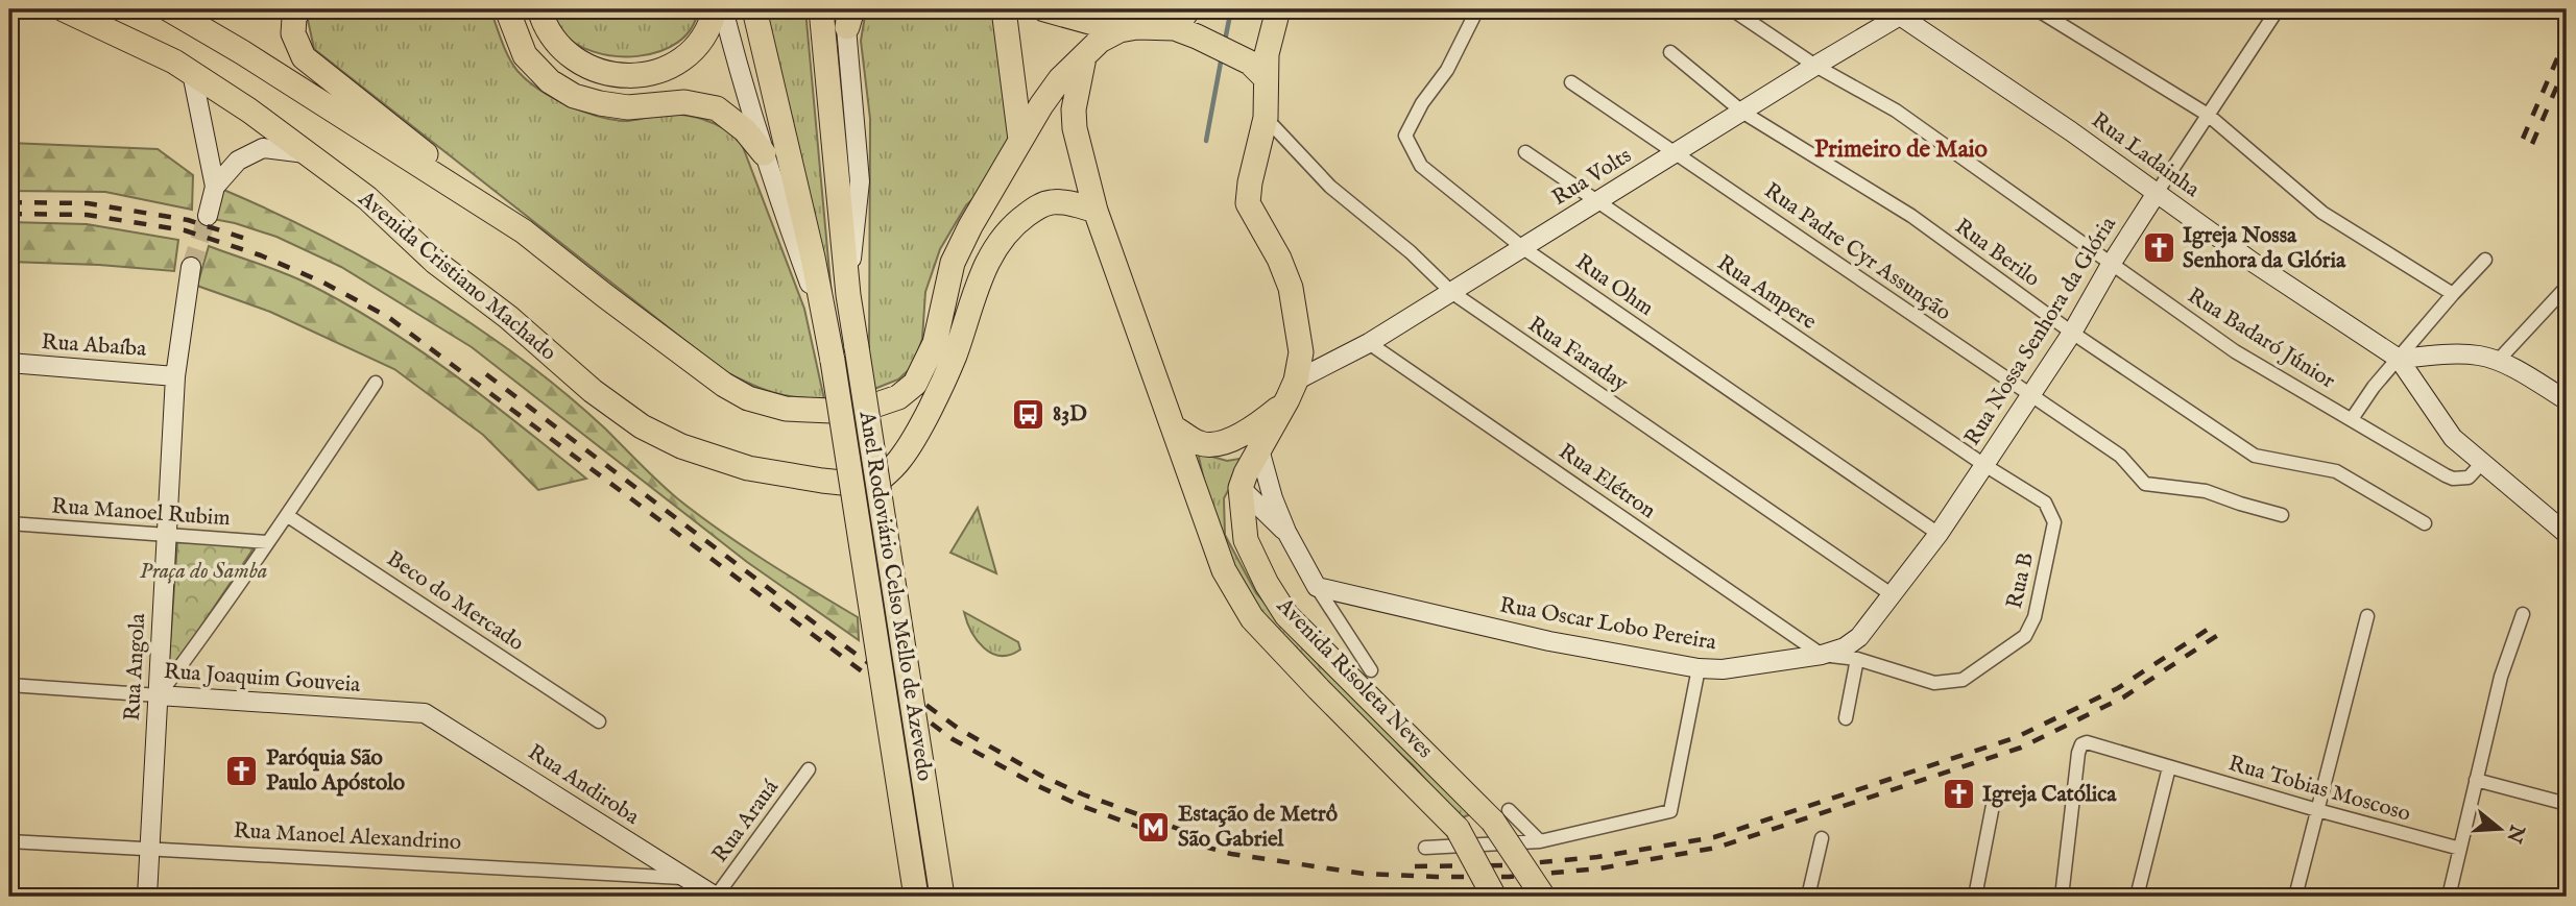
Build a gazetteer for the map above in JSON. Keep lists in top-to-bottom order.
{
  "streets": {
    "highway": ["Avenida Cristiano Machado", "Anel Rodoviário Celso Mello de Azevedo", "Avenida Risoleta Neves"],
    "street": [
      "Rua Ladainha",
      "Rua Volts",
      "Rua Padre Cyr Assunção",
      "Rua Berilo",
      "Rua Ohm",
      "Rua Ampere",
      "Rua Nossa Senhora da Glória",
      "Rua Badaró Júnior",
      "Rua Abaíba",
      "Rua Faraday",
      "Rua Elétron",
      "Rua Manoel Rubim",
      "Rua B",
      "Beco do Mercado",
      "Rua Oscar Lobo Pereira",
      "Rua Angola",
      "Rua Joaquim Gouveia",
      "Rua Andiroba",
      "Rua Tobias Moscoso",
      "Rua Arauá",
      "Rua Manoel Alexandrino"
    ]
  },
  "crossings": [
    ["Rua Ladainha", "Rua Volts"],
    ["Rua Ladainha", "Rua Nossa Senhora da Glória"],
    ["Rua Volts", "Rua Padre Cyr Assunção"],
    ["Rua Volts", "Rua Berilo"],
    ["Rua Volts", "Rua Ohm"],
    ["Rua Volts", "Rua Ampere"],
    ["Rua Volts", "Rua Badaró Júnior"],
    ["Rua Volts", "Rua Faraday"],
    ["Rua Volts", "Rua Elétron"],
    ["Rua Padre Cyr Assunção", "Rua Nossa Senhora da Glória"],
    ["Rua Berilo", "Rua Nossa Senhora da Glória"],
    ["Avenida Cristiano Machado", "Avenida Risoleta Neves"],
    ["Rua Ohm", "Rua Nossa Senhora da Glória"],
    ["Rua Ampere", "Rua Nossa Senhora da Glória"],
    ["Rua Ampere", "Rua B"],
    ["Rua Nossa Senhora da Glória", "Rua Badaró Júnior"],
    ["Rua Nossa Senhora da Glória", "Rua Faraday"],
    ["Rua Nossa Senhora da Glória", "Rua Elétron"],
    ["Rua Nossa Senhora da Glória", "Rua B"],
    ["Rua Nossa Senhora da Glória", "Rua Oscar Lobo Pereira"],
    ["Rua Abaíba", "Rua Angola"],
    ["Rua Elétron", "Rua Oscar Lobo Pereira"],
    ["Rua Manoel Rubim", "Rua Angola"],
    ["Rua B", "Rua Oscar Lobo Pereira"],
    ["Rua Angola", "Rua Joaquim Gouveia"],
    ["Rua Angola", "Rua Manoel Alexandrino"],
    ["Rua Joaquim Gouveia", "Rua Andiroba"],
    ["Rua Andiroba", "Rua Arauá"],
    ["Rua Andiroba", "Rua Manoel Alexandrino"]
  ],
  "districts": ["Primeiro de Maio"],
  "parks": ["Praça do Samba"],
  "places": {
    "church": ["Igreja Nossa Senhora da Glória", "Paróquia São Paulo Apóstolo", "Igreja Católica"],
    "bus stop": ["83D"],
    "metro station": ["Estação de Metrô São Gabriel"]
  },
  "north": "right"
}
